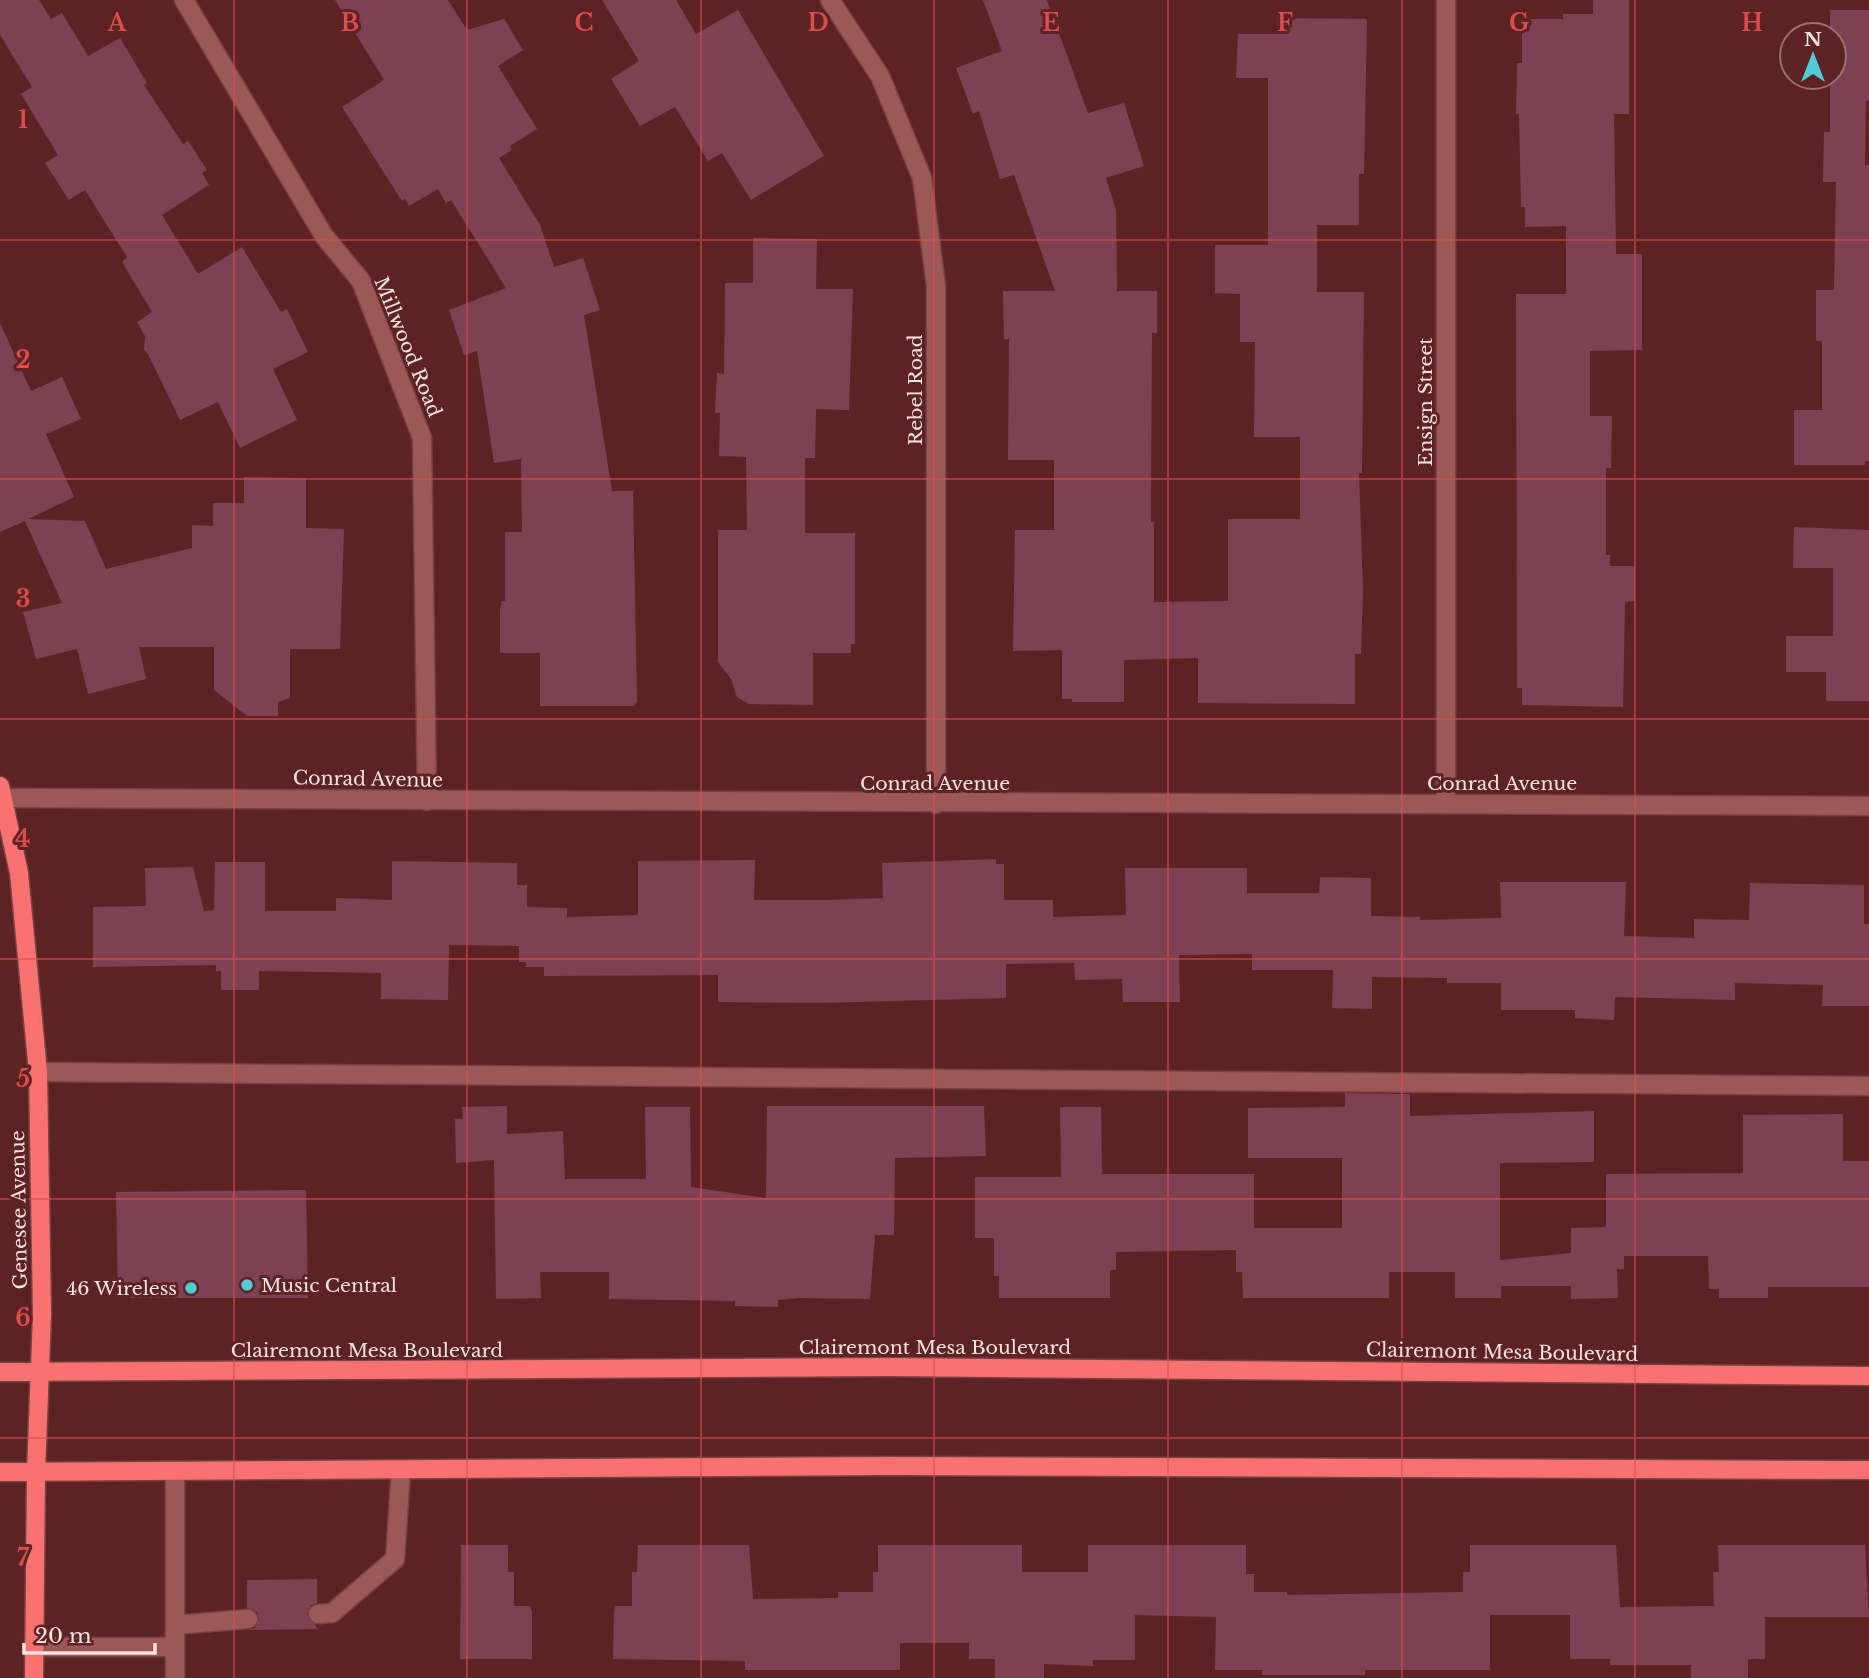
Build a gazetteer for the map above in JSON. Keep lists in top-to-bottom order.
{
  "streets": {
    "main road": ["Genesee Avenue", "Clairemont Mesa Boulevard"],
    "street": [
      "Millwood Road",
      "Rebel Road",
      "Ensign Street",
      "Conrad Avenue"
    ]
  },
  "crossings": [
    ["Millwood Road", "Conrad Avenue"],
    ["Rebel Road", "Conrad Avenue"],
    ["Ensign Street", "Conrad Avenue"],
    ["Conrad Avenue", "Genesee Avenue"],
    ["Genesee Avenue", "Clairemont Mesa Boulevard"]
  ],
  "places": ["Music Central", "46 Wireless"],
  "scale_bar": "20 m",
  "north": "top",
  "grid": {
    "columns": [
      "A",
      "B",
      "C",
      "D",
      "E",
      "F",
      "G",
      "H"
    ],
    "rows": [
      "1",
      "2",
      "3",
      "4",
      "5",
      "6",
      "7"
    ]
  }
}
